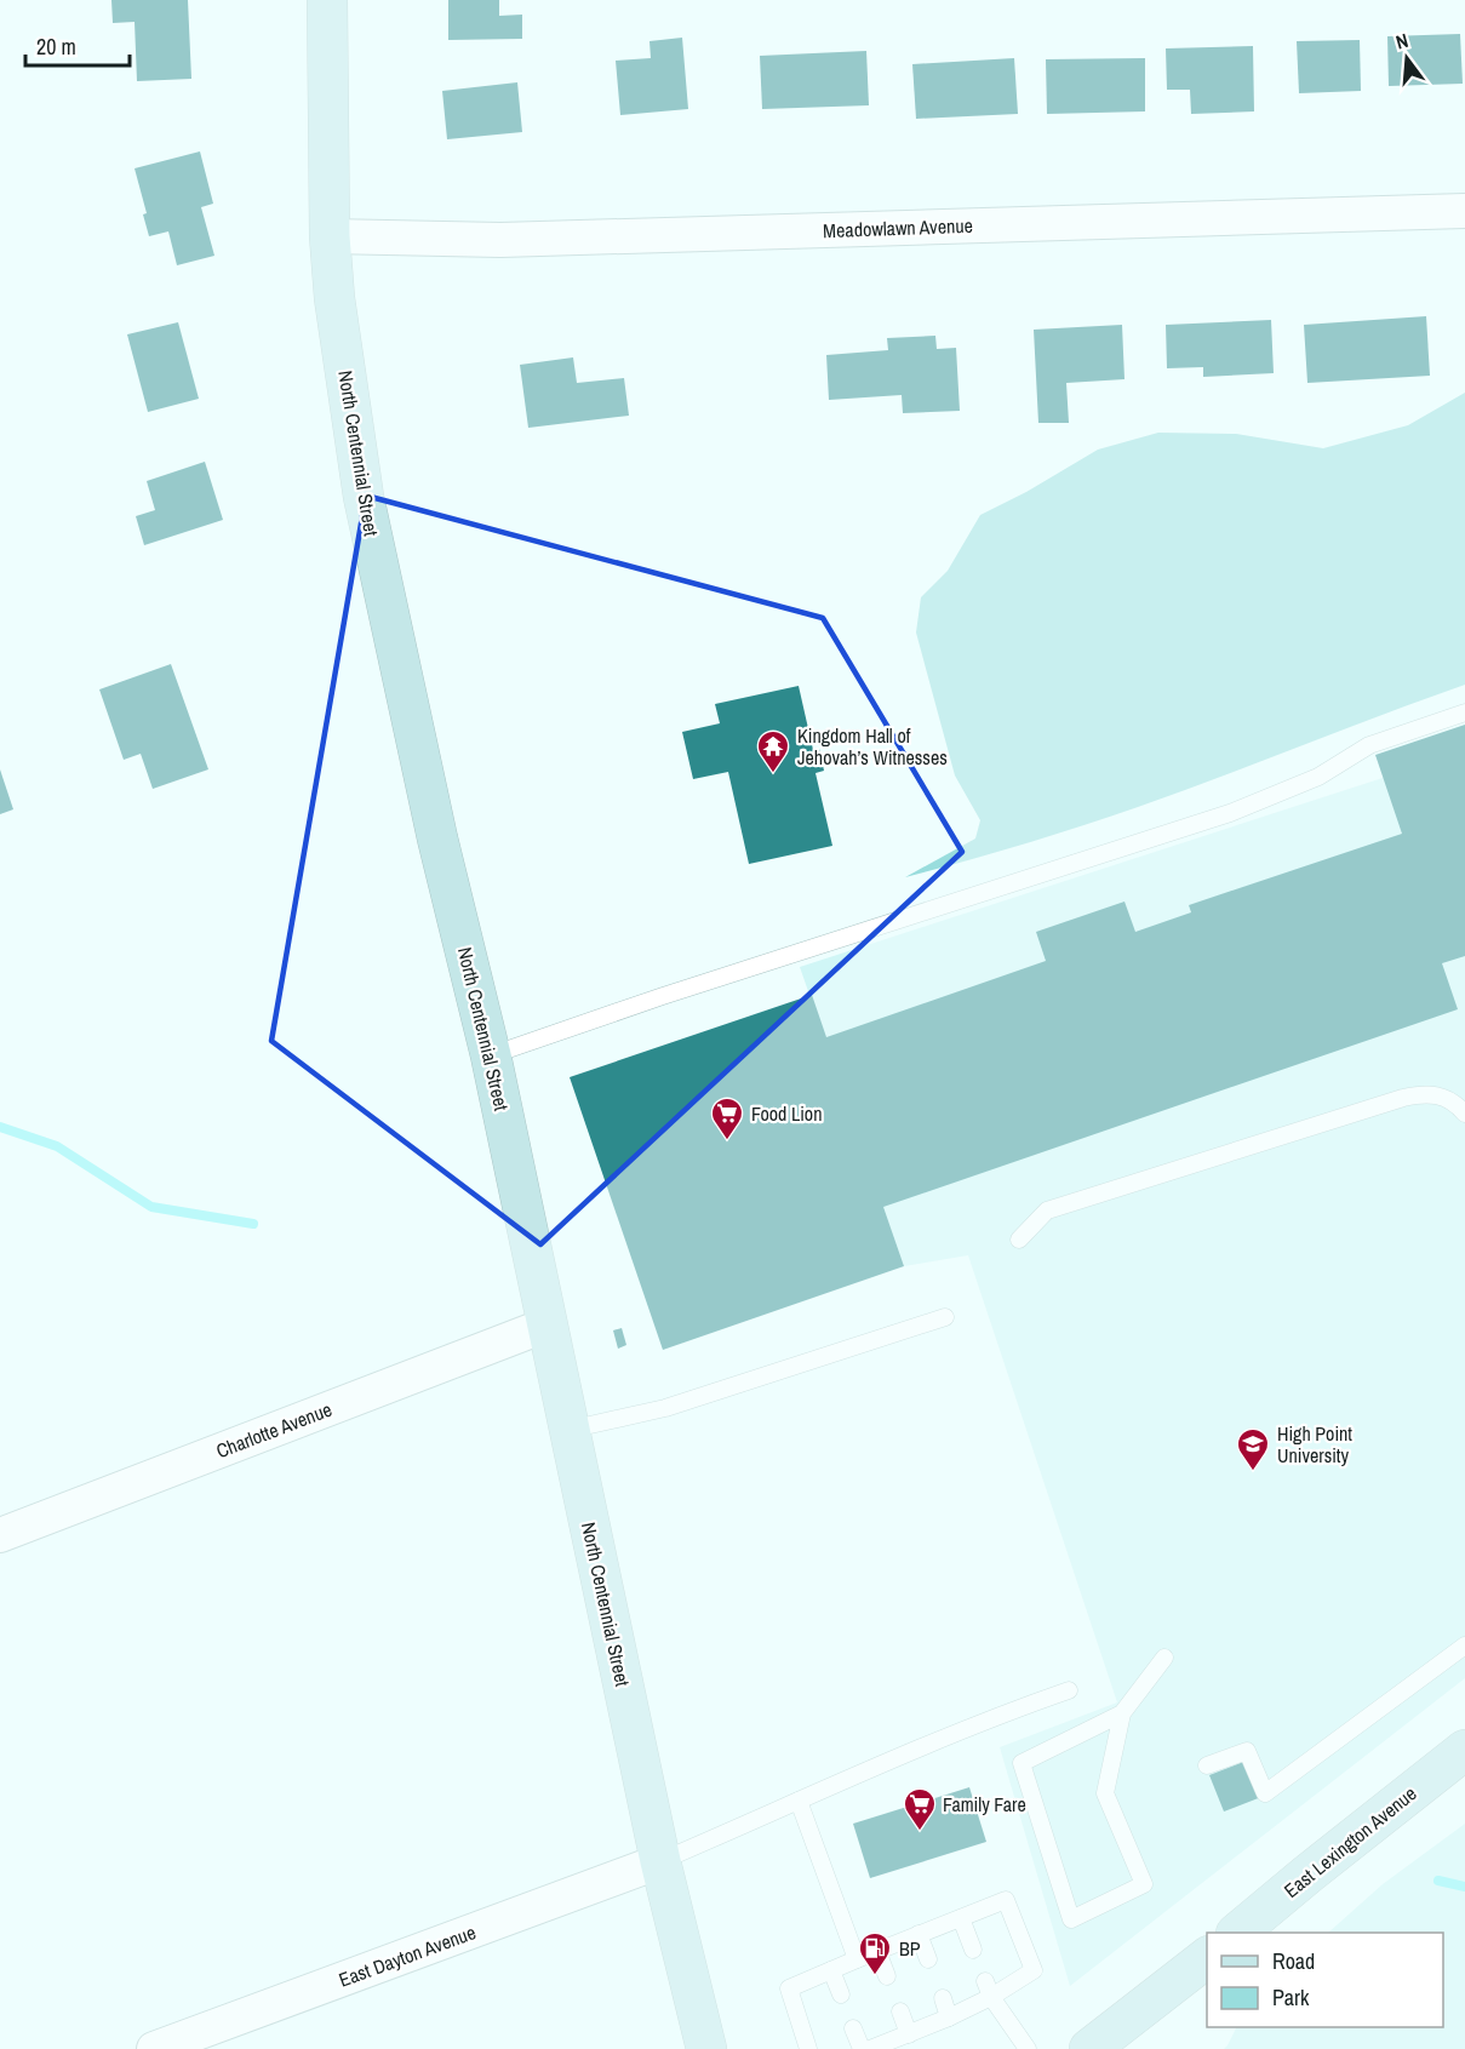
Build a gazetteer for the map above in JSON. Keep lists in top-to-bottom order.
{
  "streets": {
    "main road": ["North Centennial Street", "East Lexington Avenue"],
    "street": ["Meadowlawn Avenue", "Charlotte Avenue", "East Dayton Avenue"]
  },
  "crossings": [
    ["Meadowlawn Avenue", "North Centennial Street"],
    ["North Centennial Street", "Charlotte Avenue"],
    ["North Centennial Street", "East Dayton Avenue"]
  ],
  "places": {
    "temple": ["Kingdom Hall of Jehovah’s Witnesses"],
    "supermarket": ["Food Lion", "Family Fare"],
    "school or university": ["High Point University"],
    "fuel station": ["BP"]
  },
  "legend": ["Road", "Park"],
  "scale_bar": "20 m",
  "north": "top"
}
